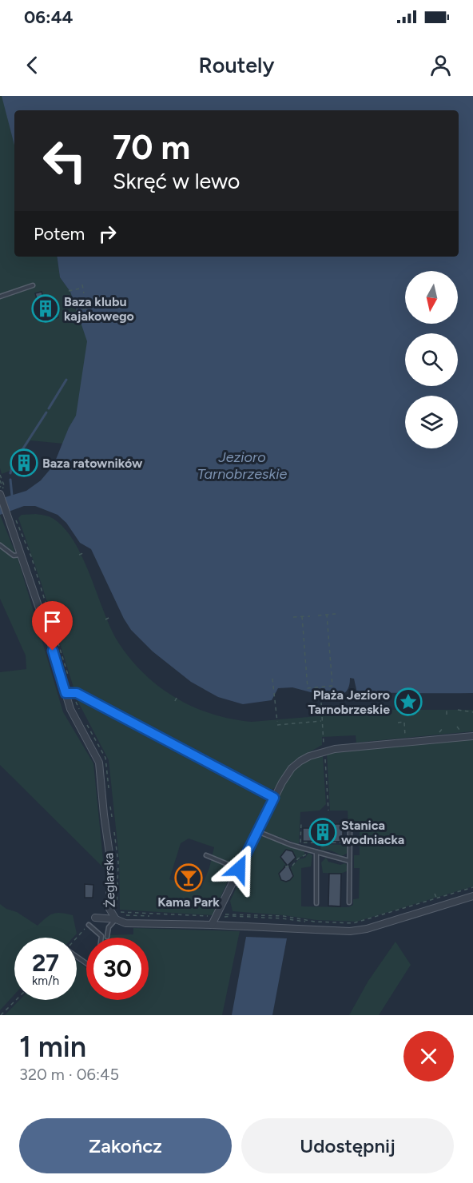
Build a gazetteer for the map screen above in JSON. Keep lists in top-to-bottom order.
{
  "streets": {
    "street": ["Żeglarska"]
  },
  "water": ["Jezioro Tarnobrzeskie"],
  "places": {
    "building": ["Baza klubu kajakowego", "Baza ratowników", "Stanica wodniacka"],
    "place": ["Plaża Jezioro Tarnobrzeskie"],
    "bar": ["Kama Park"]
  },
  "north": "bottom",
  "page": {
    "status": "06:44",
    "header": "Routely",
    "turn": ["70 m", "Skręć w lewo"],
    "then": "Potem",
    "speed": "27 km/h",
    "limit": "30",
    "heading": ["1 min", "320 m · 06:45"],
    "buttons": ["Zakończ", "Udostępnij"]
  }
}
